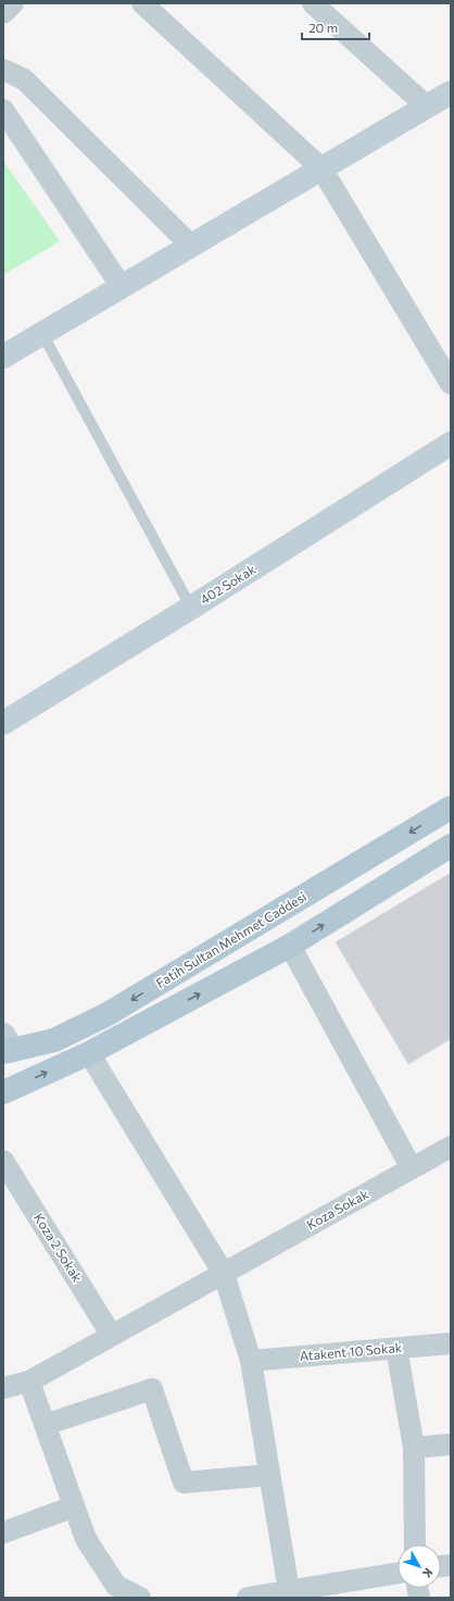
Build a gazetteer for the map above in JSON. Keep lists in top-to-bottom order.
{
  "streets": {
    "main road": ["Fatih Sultan Mehmet Caddesi"],
    "street": [
      "402 Sokak",
      "Koza Sokak",
      "Koza 2 Sokak",
      "Atakent 10 Sokak"
    ]
  },
  "crossings": [
    ["Koza Sokak", "Koza 2 Sokak"]
  ],
  "scale_bar": "20 m",
  "north": "bottom right"
}
